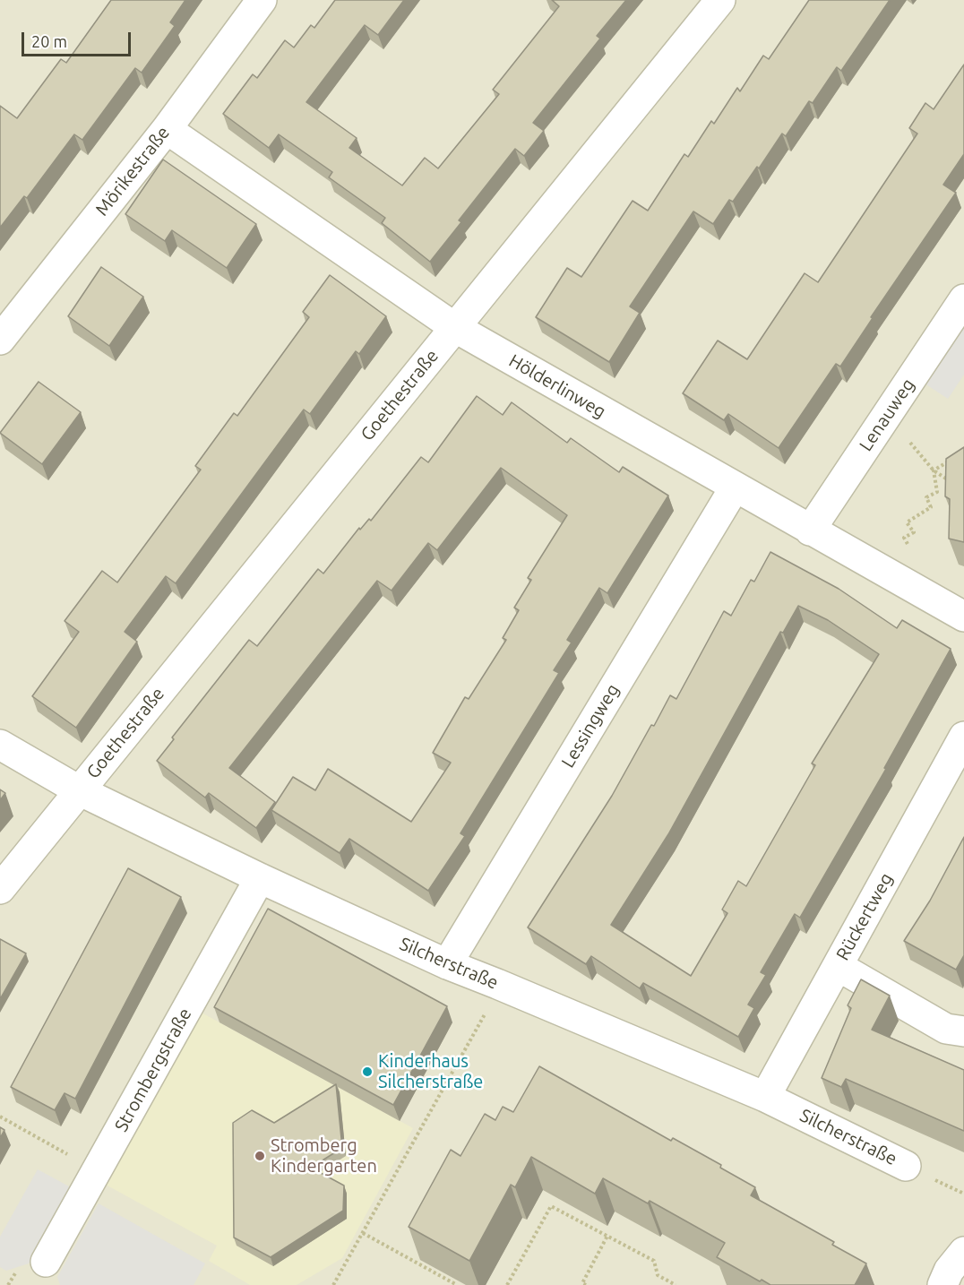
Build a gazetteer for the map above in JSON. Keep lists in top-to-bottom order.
{
  "streets": {
    "street": [
      "Mörikestraße",
      "Hölderlinweg",
      "Goethestraße",
      "Lenauweg",
      "Lessingweg",
      "Rückertweg",
      "Silcherstraße",
      "Strombergstraße"
    ]
  },
  "crossings": [
    ["Mörikestraße", "Hölderlinweg"],
    ["Hölderlinweg", "Goethestraße"],
    ["Hölderlinweg", "Lenauweg"],
    ["Hölderlinweg", "Lessingweg"],
    ["Goethestraße", "Silcherstraße"],
    ["Lessingweg", "Silcherstraße"],
    ["Rückertweg", "Silcherstraße"],
    ["Silcherstraße", "Strombergstraße"]
  ],
  "places": ["Kinderhaus Silcherstraße", "Stromberg Kindergarten"],
  "scale_bar": "20 m"
}
